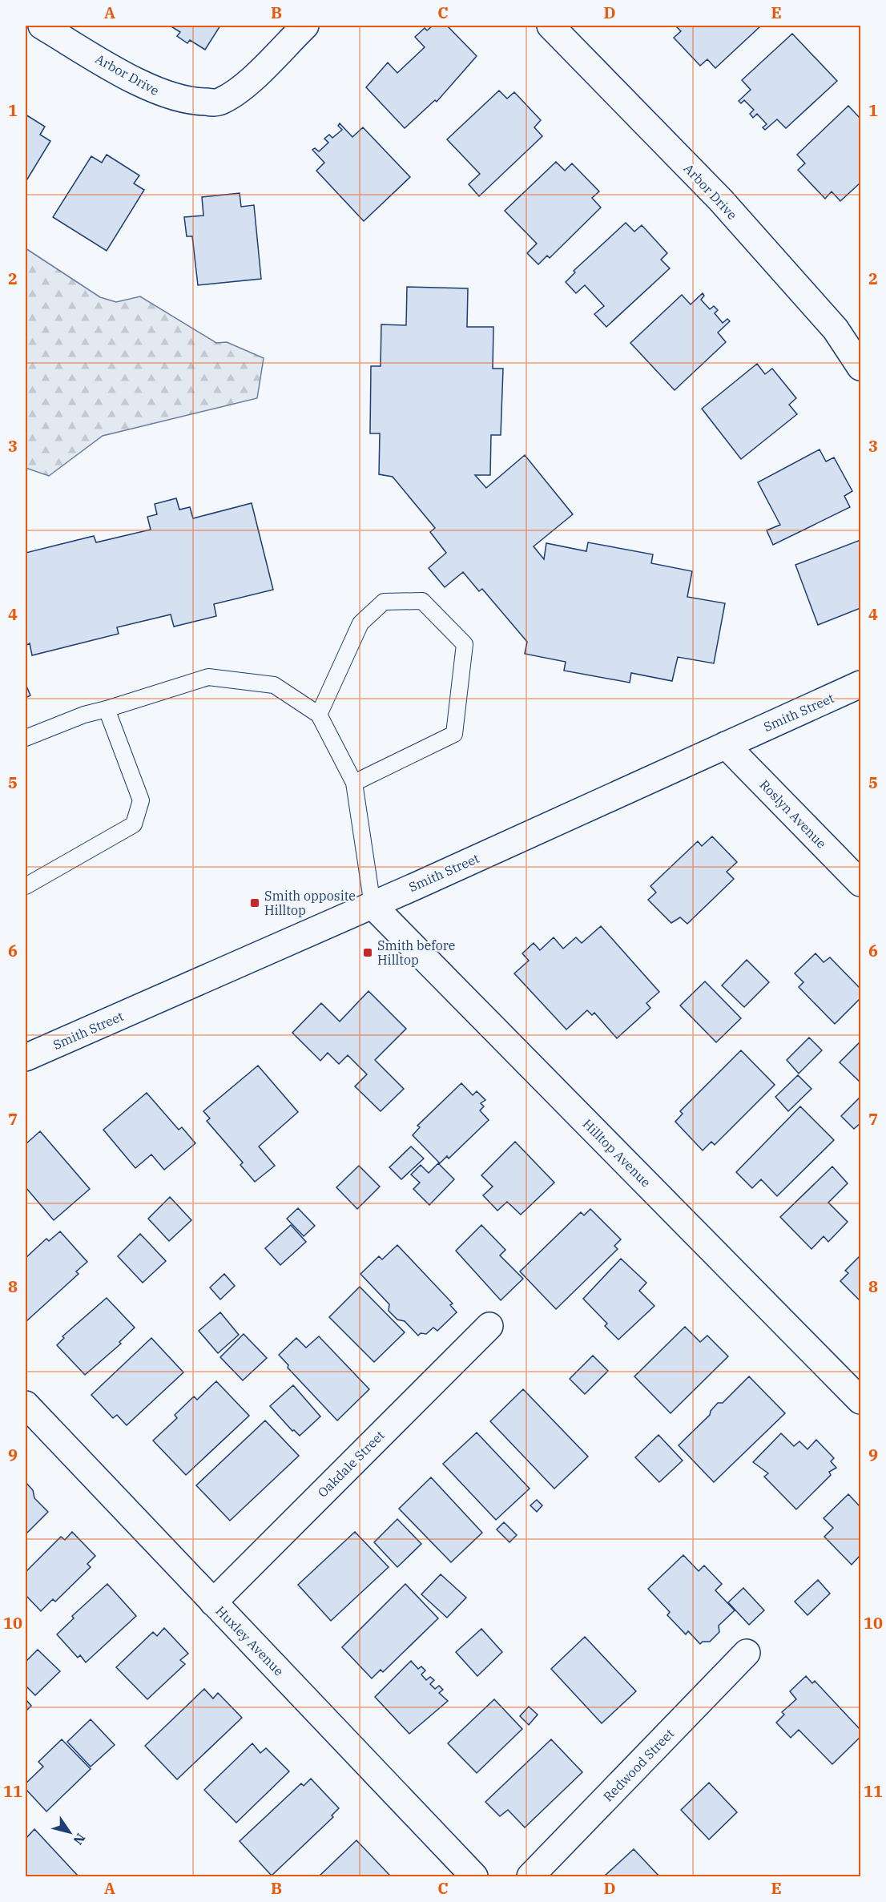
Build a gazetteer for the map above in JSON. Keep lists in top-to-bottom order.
{
  "streets": {
    "street": [
      "Arbor Drive",
      "Smith Street",
      "Roslyn Avenue",
      "Hilltop Avenue",
      "Oakdale Street",
      "Huxley Avenue",
      "Redwood Street"
    ]
  },
  "crossings": [
    ["Smith Street", "Roslyn Avenue"],
    ["Smith Street", "Hilltop Avenue"],
    ["Oakdale Street", "Huxley Avenue"]
  ],
  "places": {
    "transit": ["Smith opposite Hilltop", "Smith before Hilltop"]
  },
  "north": "bottom right",
  "grid": {
    "columns": [
      "A",
      "B",
      "C",
      "D",
      "E"
    ],
    "rows": [
      "1",
      "2",
      "3",
      "4",
      "5",
      "6",
      "7",
      "8",
      "9",
      "10",
      "11"
    ]
  }
}
